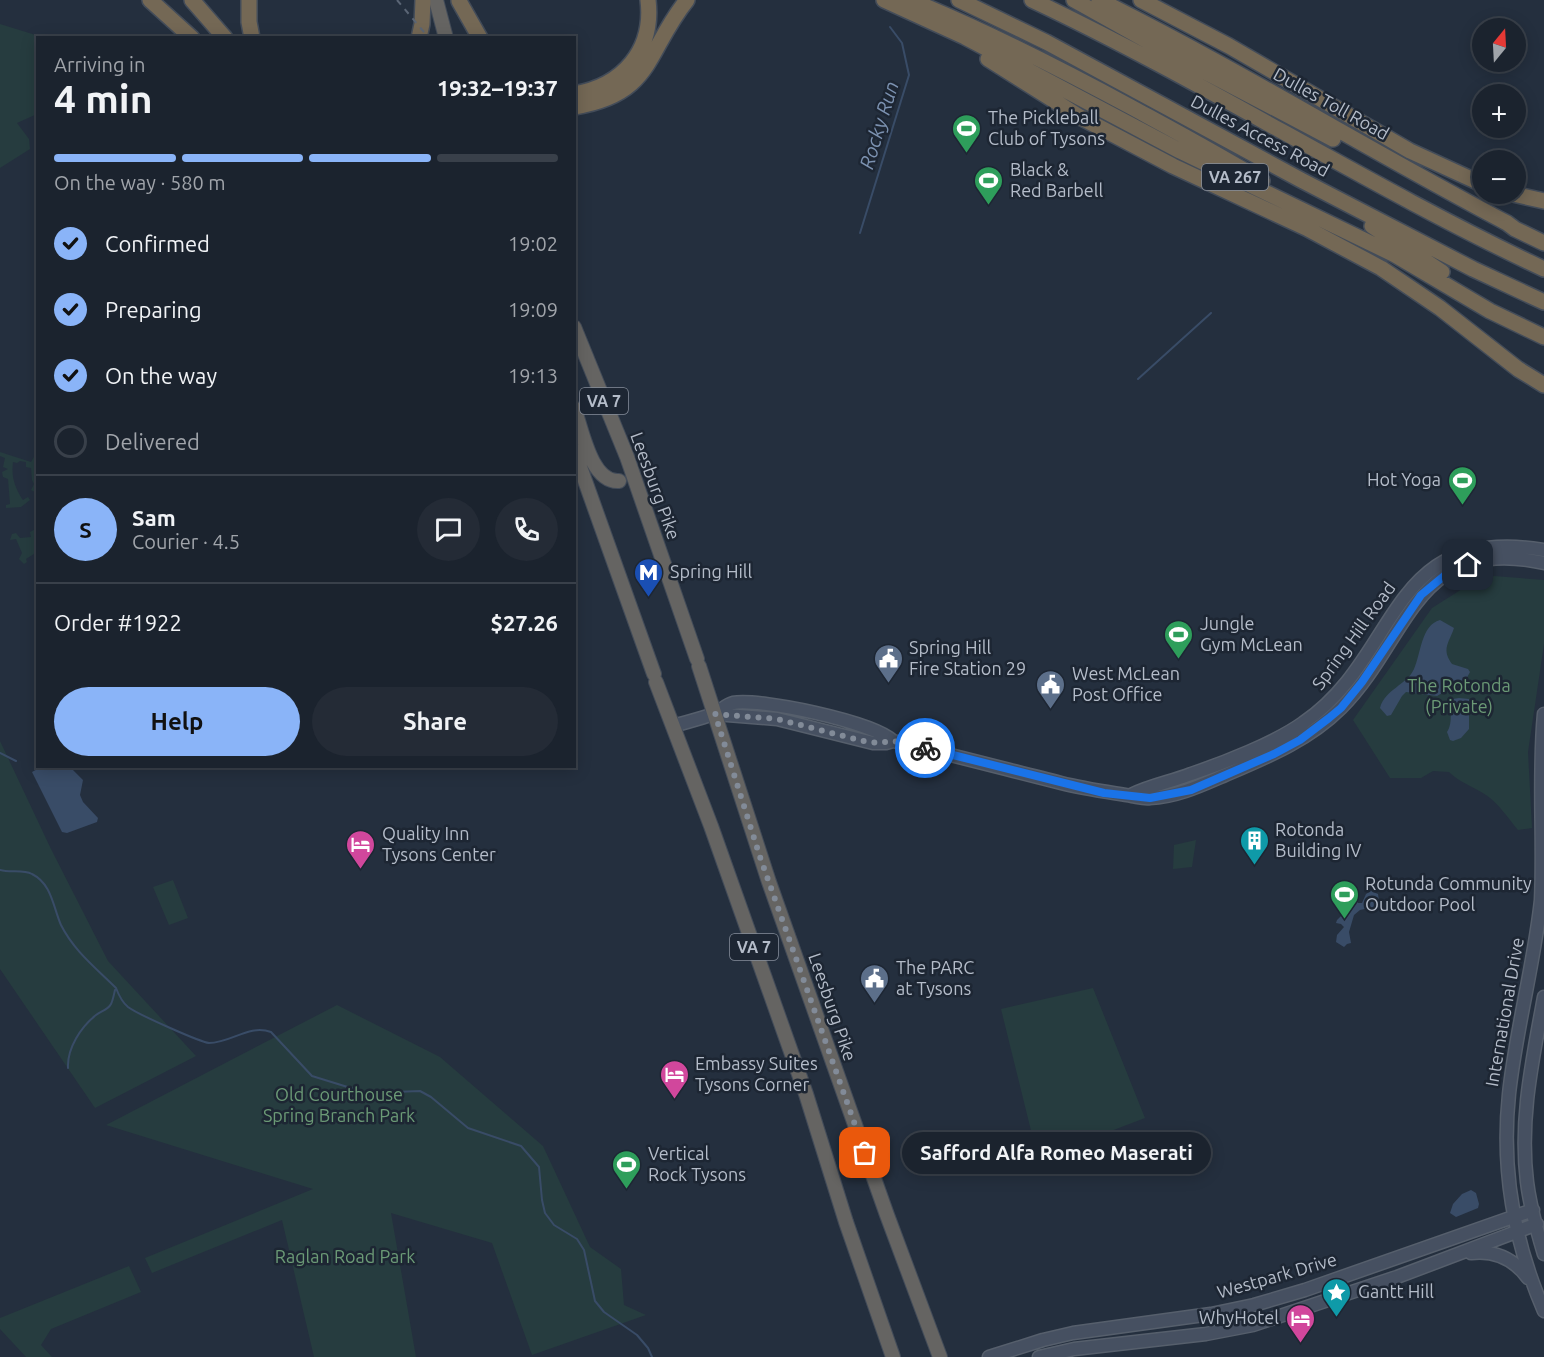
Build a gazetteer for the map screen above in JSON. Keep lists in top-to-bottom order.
{
  "streets": {
    "highway": [
      "Dulles Toll Road",
      "Dulles Access Road",
      "VA 267",
      "VA 7",
      "Leesburg Pike"
    ],
    "main road": ["Spring Hill Road", "International Drive", "Westpark Drive"]
  },
  "crossings": [
    ["VA 7", "Spring Hill Road"],
    ["Leesburg Pike", "Spring Hill Road"],
    ["International Drive", "Westpark Drive"]
  ],
  "water": ["Rocky Run"],
  "parks": ["The Rotonda (Private)", "Old Courthouse Spring Branch Park", "Raglan Road Park"],
  "places": {
    "sports": [
      "The Pickleball Club of Tysons",
      "Black & Red Barbell",
      "Hot Yoga",
      "Jungle Gym McLean",
      "Rotunda Community Outdoor Pool",
      "Vertical Rock Tysons"
    ],
    "metro station": ["Spring Hill"],
    "public building": ["Spring Hill Fire Station 29", "West McLean Post Office", "The PARC at Tysons"],
    "building": ["Rotonda Building IV"],
    "hotel": ["Quality Inn Tysons Center", "Embassy Suites Tysons Corner", "WhyHotel"],
    "other": ["Safford Alfa Romeo Maserati"],
    "place": ["Gantt Hill"]
  },
  "north": "top",
  "page": {
    "map_buttons": ["+", "−"],
    "heading": ["4 min", "Arriving in", "19:32–19:37"],
    "panel": [
      "Sam",
      "Courier · 4.5",
      "Order #1922",
      "$27.26"
    ],
    "bar": "On the way · 580 m",
    "list": [
      ["Confirmed", "19:02"],
      ["Preparing", "19:09"],
      ["On the way", "19:13"],
      "Delivered"
    ],
    "round": "S",
    "buttons": ["Help", "Share"],
    "bubble": "Safford Alfa Romeo Maserati"
  }
}
